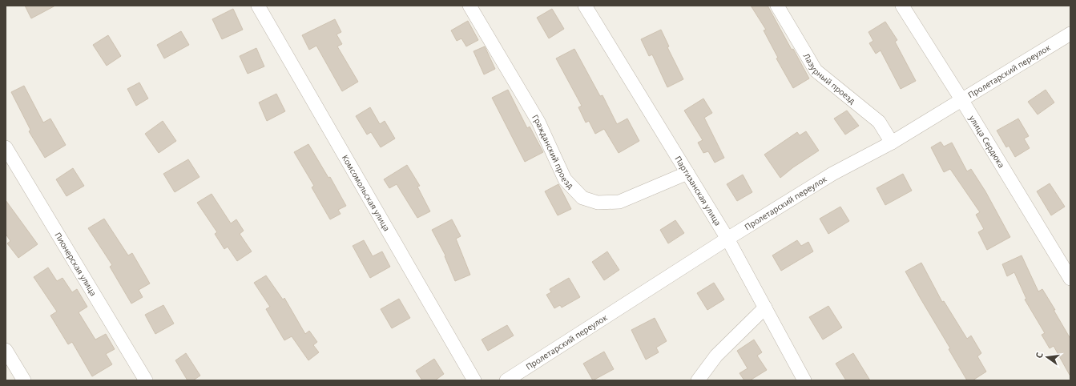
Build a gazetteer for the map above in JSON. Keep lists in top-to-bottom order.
{
  "streets": {
    "street": [
      "Пролетарский переулок",
      "Лазурный проезд",
      "улица Сердюка",
      "Гражданский проезд",
      "Партизанская улица",
      "Комсомольская улица",
      "Пионерская улица"
    ]
  },
  "crossings": [
    ["Пролетарский переулок", "Лазурный проезд"],
    ["Пролетарский переулок", "улица Сердюка"],
    ["Пролетарский переулок", "Партизанская улица"],
    ["Гражданский проезд", "Партизанская улица"]
  ],
  "north": "left"
}
